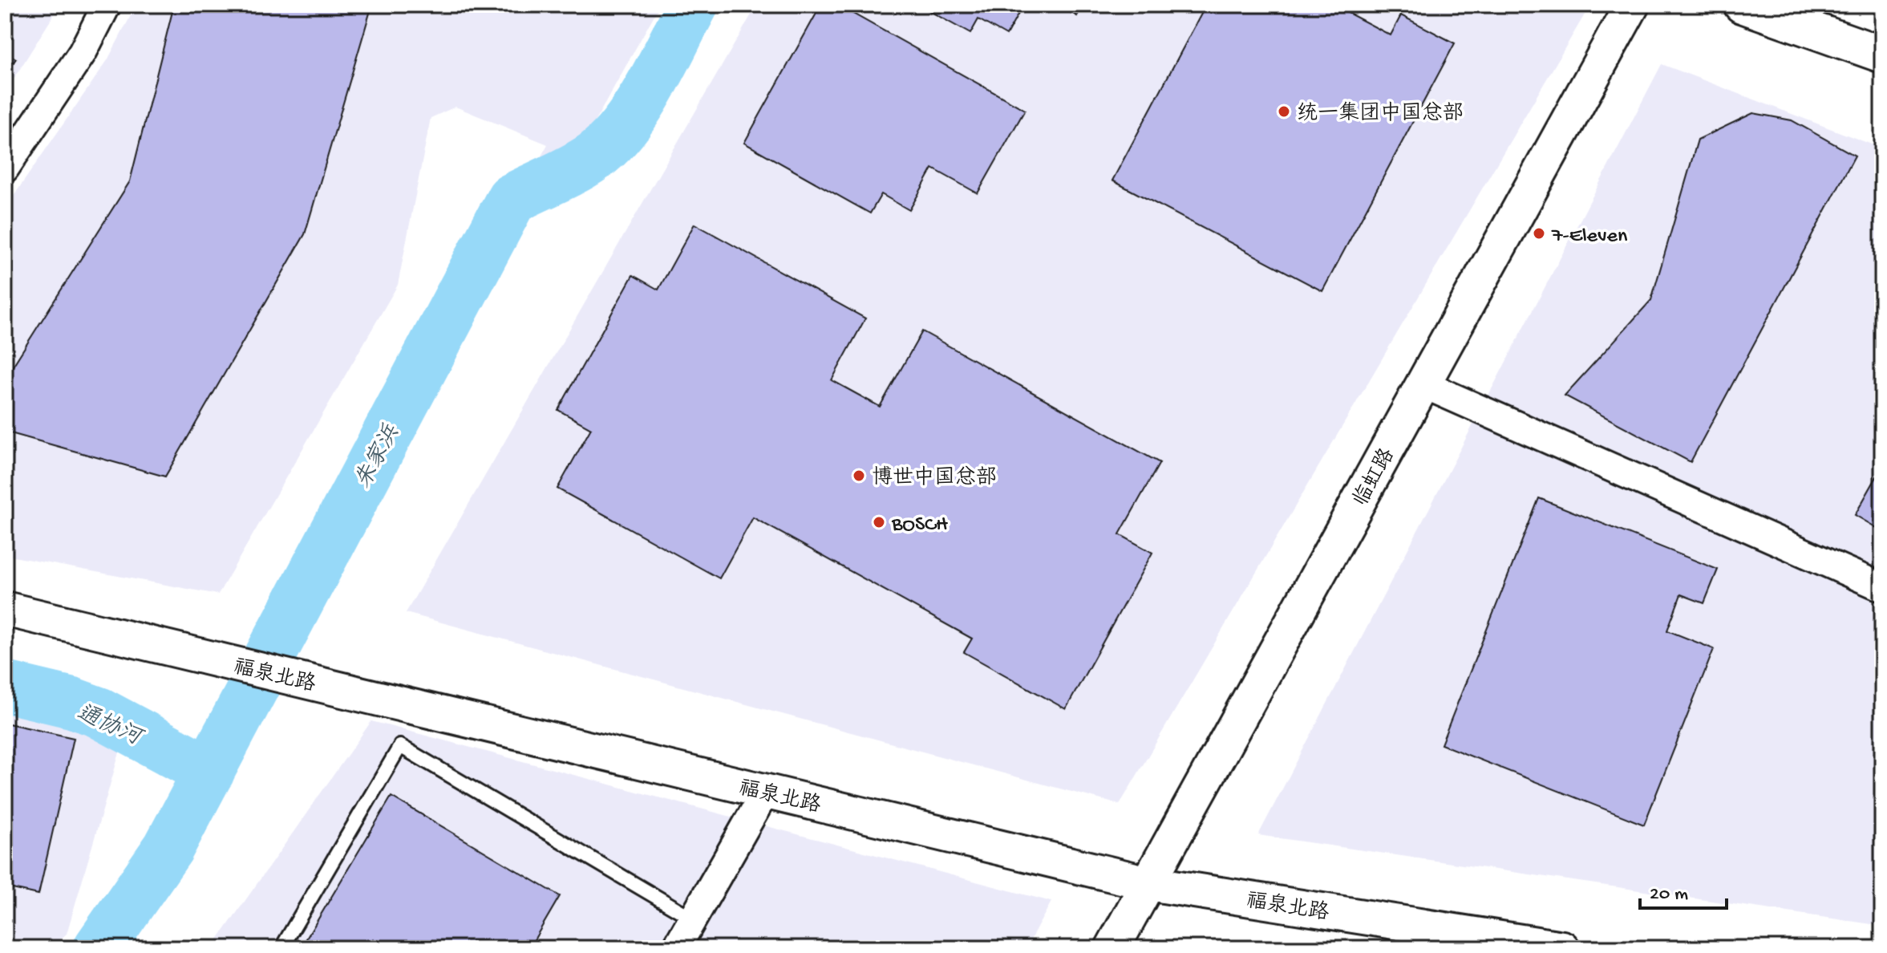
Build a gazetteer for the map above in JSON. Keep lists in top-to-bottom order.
{
  "streets": {
    "street": ["临虹路", "福泉北路"]
  },
  "crossings": [
    ["临虹路", "福泉北路"]
  ],
  "water": ["朱家浜", "通协河"],
  "places": [
    "统一集团中国总部",
    "7-Eleven",
    "博世中国总部",
    "BOSCH"
  ],
  "scale_bar": "20 m"
}
